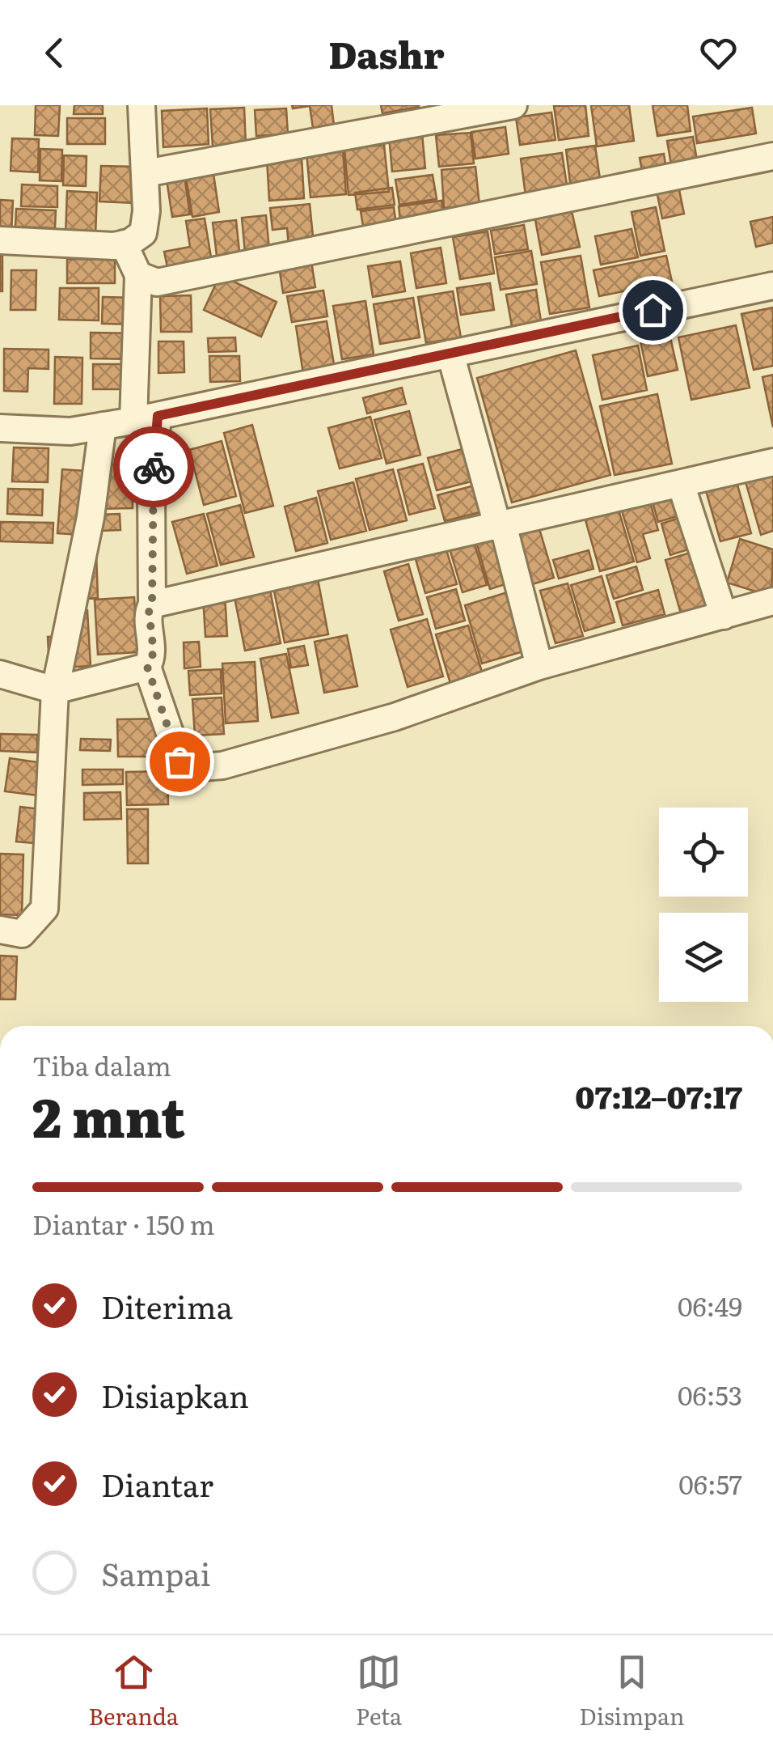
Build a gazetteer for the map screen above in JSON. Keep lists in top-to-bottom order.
{
  "page": {
    "header": "Dashr",
    "heading": ["2 mnt", "Tiba dalam", "07:12–07:17"],
    "bar": "Diantar · 150 m",
    "list": [
      ["Diterima", "06:49"],
      ["Disiapkan", "06:53"],
      ["Diantar", "06:57"],
      "Sampai"
    ],
    "tabs": ["Beranda", "Peta", "Disimpan"]
  }
}
